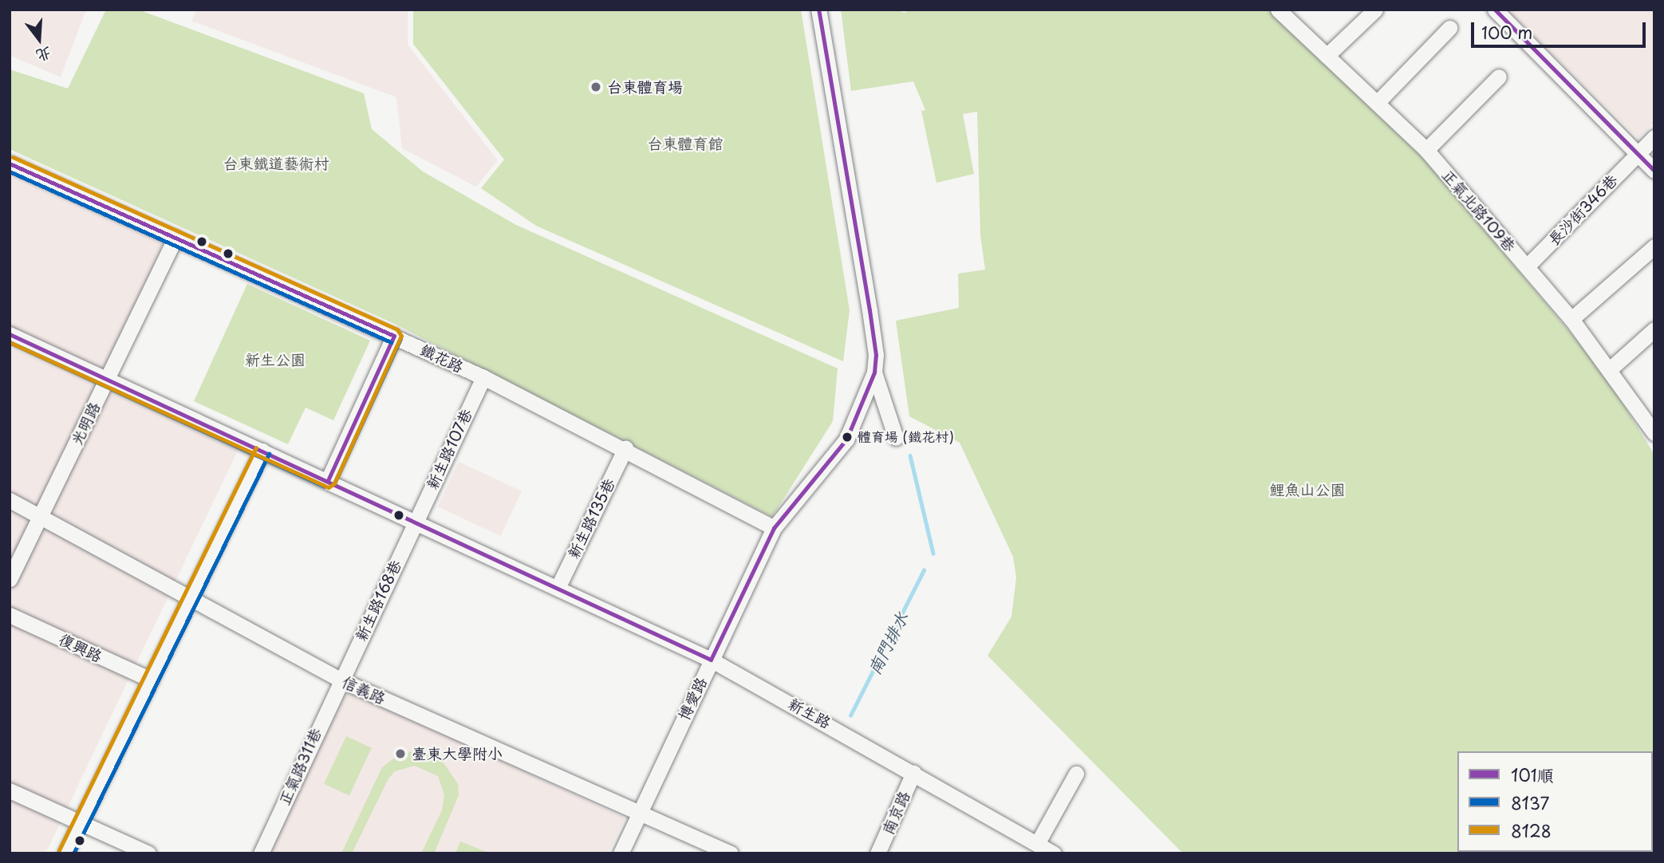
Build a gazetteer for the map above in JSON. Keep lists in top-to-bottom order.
{
  "streets": {
    "street": [
      "長沙街346巷",
      "正氣北路109巷",
      "鐵花路",
      "光明路",
      "新生路107巷",
      "新生路135巷",
      "新生路168巷",
      "復興路",
      "信義路",
      "博愛路",
      "新生路",
      "正氣路311巷",
      "南京路"
    ]
  },
  "crossings": [
    ["長沙街346巷", "正氣北路109巷"],
    ["鐵花路", "光明路"],
    ["鐵花路", "新生路107巷"],
    ["鐵花路", "新生路135巷"],
    ["鐵花路", "博愛路"],
    ["光明路", "信義路"],
    ["光明路", "新生路"],
    ["新生路107巷", "新生路168巷"],
    ["新生路107巷", "新生路"],
    ["新生路135巷", "新生路"],
    ["新生路168巷", "信義路"],
    ["新生路168巷", "新生路"],
    ["新生路168巷", "正氣路311巷"],
    ["信義路", "博愛路"],
    ["信義路", "正氣路311巷"],
    ["博愛路", "新生路"],
    ["新生路", "南京路"]
  ],
  "water": ["南門排水"],
  "parks": [
    "台東體育館",
    "台東鐵道藝術村",
    "新生公園",
    "鯉魚山公園"
  ],
  "places": ["台東體育場", "體育場 (鐵花村)", "臺東大學附小"],
  "lines": ["transit line 101順", "transit line 8128", "transit line 8137"],
  "legend": ["101順", "8137", "8128"],
  "scale_bar": "100 m",
  "north": "bottom"
}
